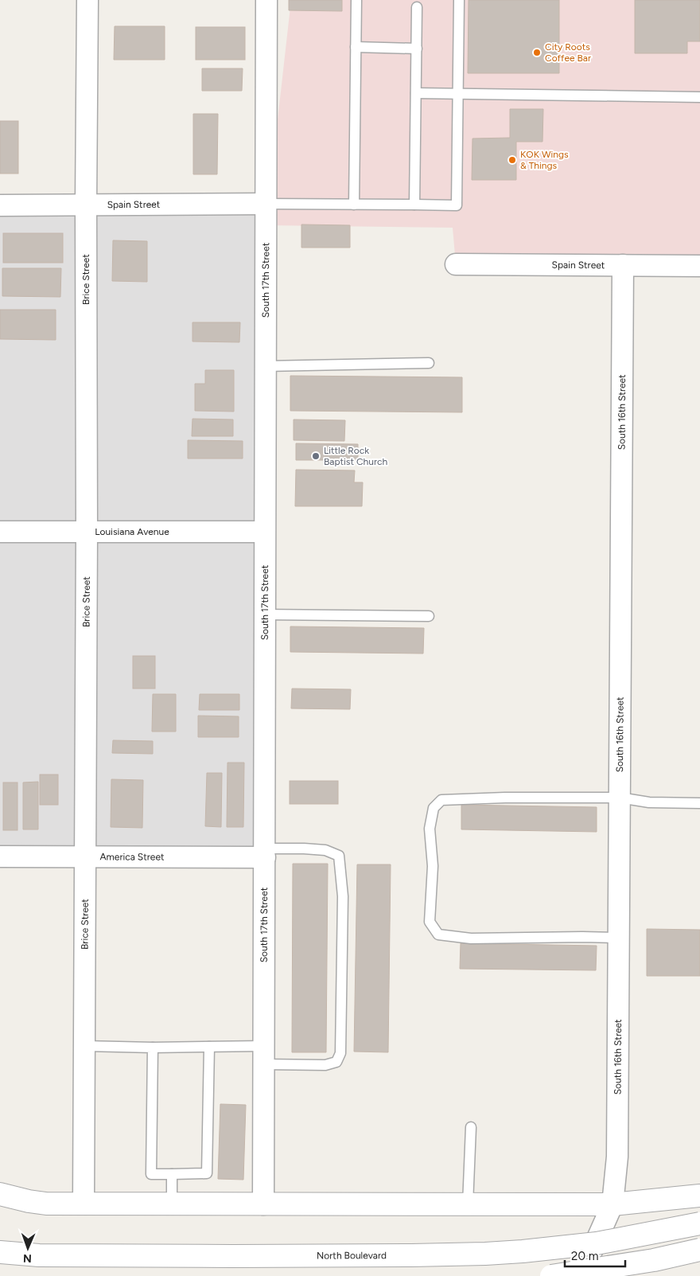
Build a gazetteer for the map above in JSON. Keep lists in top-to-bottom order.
{
  "streets": {
    "street": [
      "Spain Street",
      "Brice Street",
      "South 17th Street",
      "South 16th Street",
      "Louisiana Avenue",
      "America Street",
      "North Boulevard"
    ]
  },
  "crossings": [
    ["Spain Street", "Brice Street"],
    ["Spain Street", "South 17th Street"],
    ["Spain Street", "South 16th Street"],
    ["Brice Street", "Louisiana Avenue"],
    ["Brice Street", "America Street"],
    ["South 17th Street", "Louisiana Avenue"],
    ["South 17th Street", "America Street"]
  ],
  "places": ["City Roots Coffee Bar", "KOK Wings & Things", "Little Rock Baptist Church"],
  "scale_bar": "20 m",
  "north": "bottom"
}
